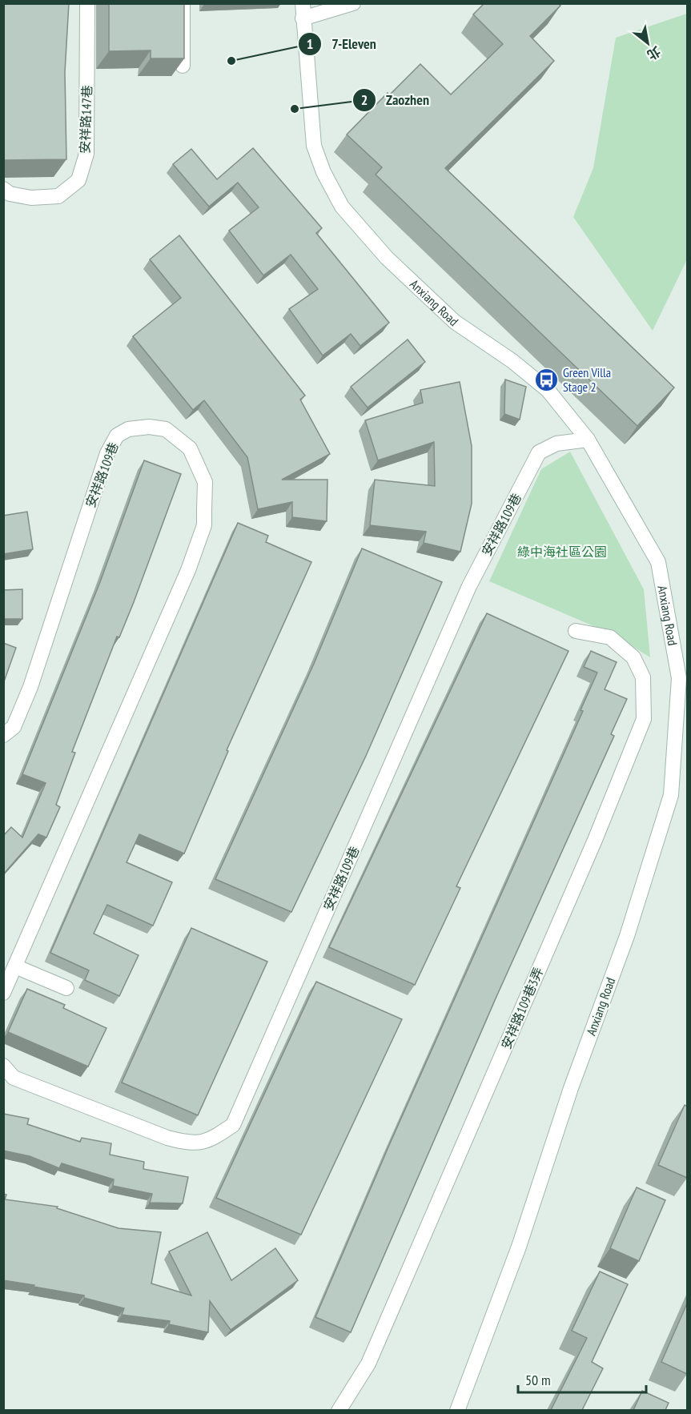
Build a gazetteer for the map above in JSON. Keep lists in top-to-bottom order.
{
  "streets": {
    "street": [
      "安祥路147巷",
      "Anxiang Road",
      "安祥路109巷",
      "安祥路109巷3弄"
    ]
  },
  "crossings": [
    ["Anxiang Road", "安祥路109巷"]
  ],
  "parks": ["綠中海社區公園"],
  "places": {
    "other": ["7-Eleven", "Zaozhen"],
    "bus stop": ["Green Villa Stage 2"]
  },
  "scale_bar": "50 m",
  "north": "bottom right"
}
